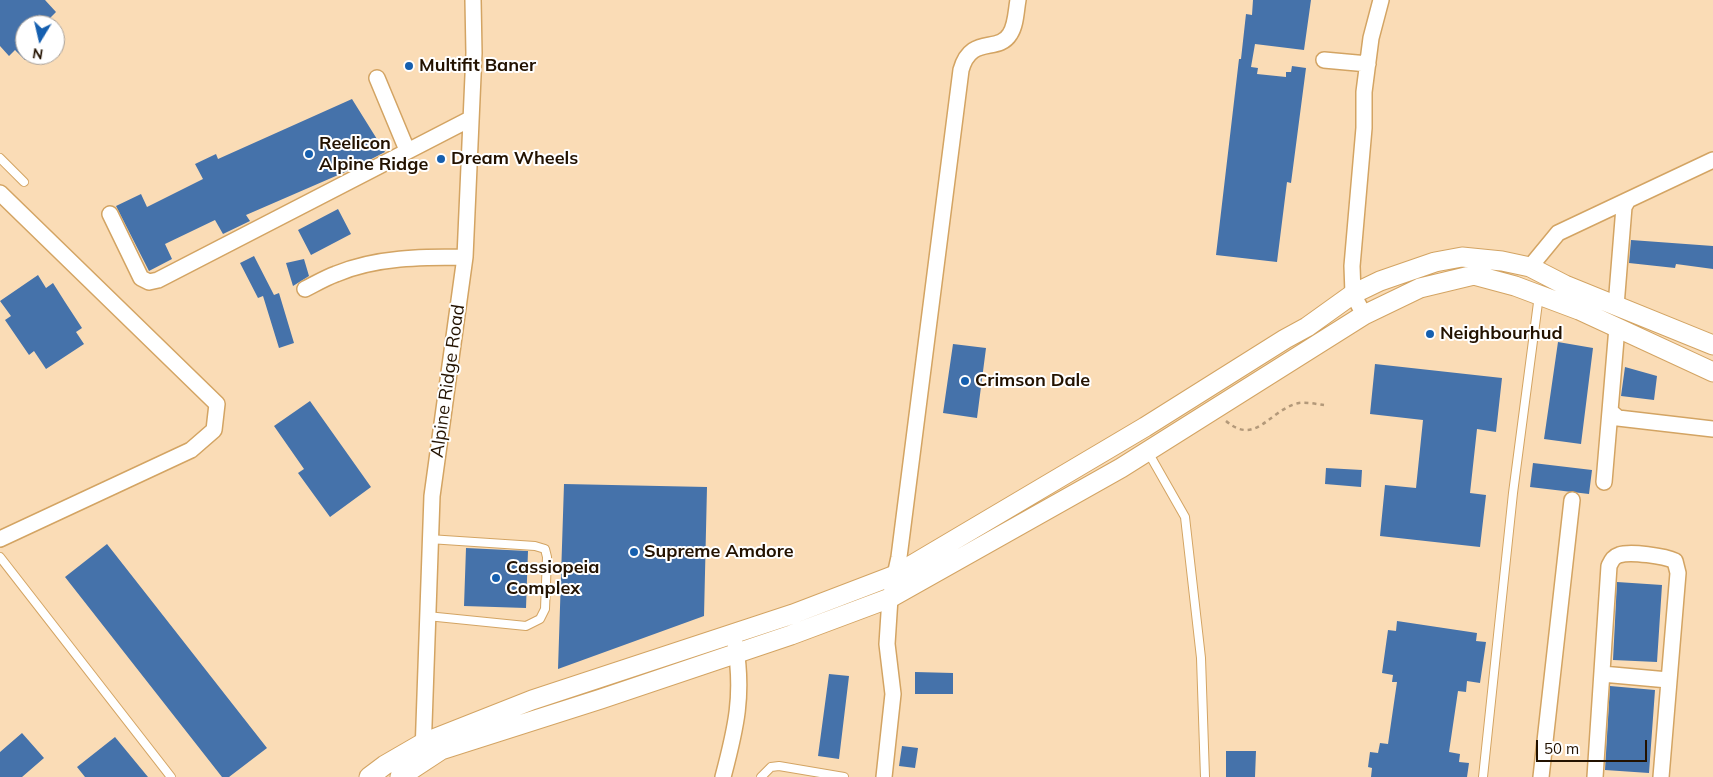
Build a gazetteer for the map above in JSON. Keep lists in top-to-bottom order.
{
  "streets": {
    "street": ["Alpine Ridge Road"]
  },
  "places": [
    "Multifit Baner",
    "Reelicon Alpine Ridge",
    "Dream Wheels",
    "Neighbourhud",
    "Crimson Dale",
    "Supreme Amdore",
    "Cassiopeia Complex"
  ],
  "scale_bar": "50 m",
  "north": "bottom"
}
